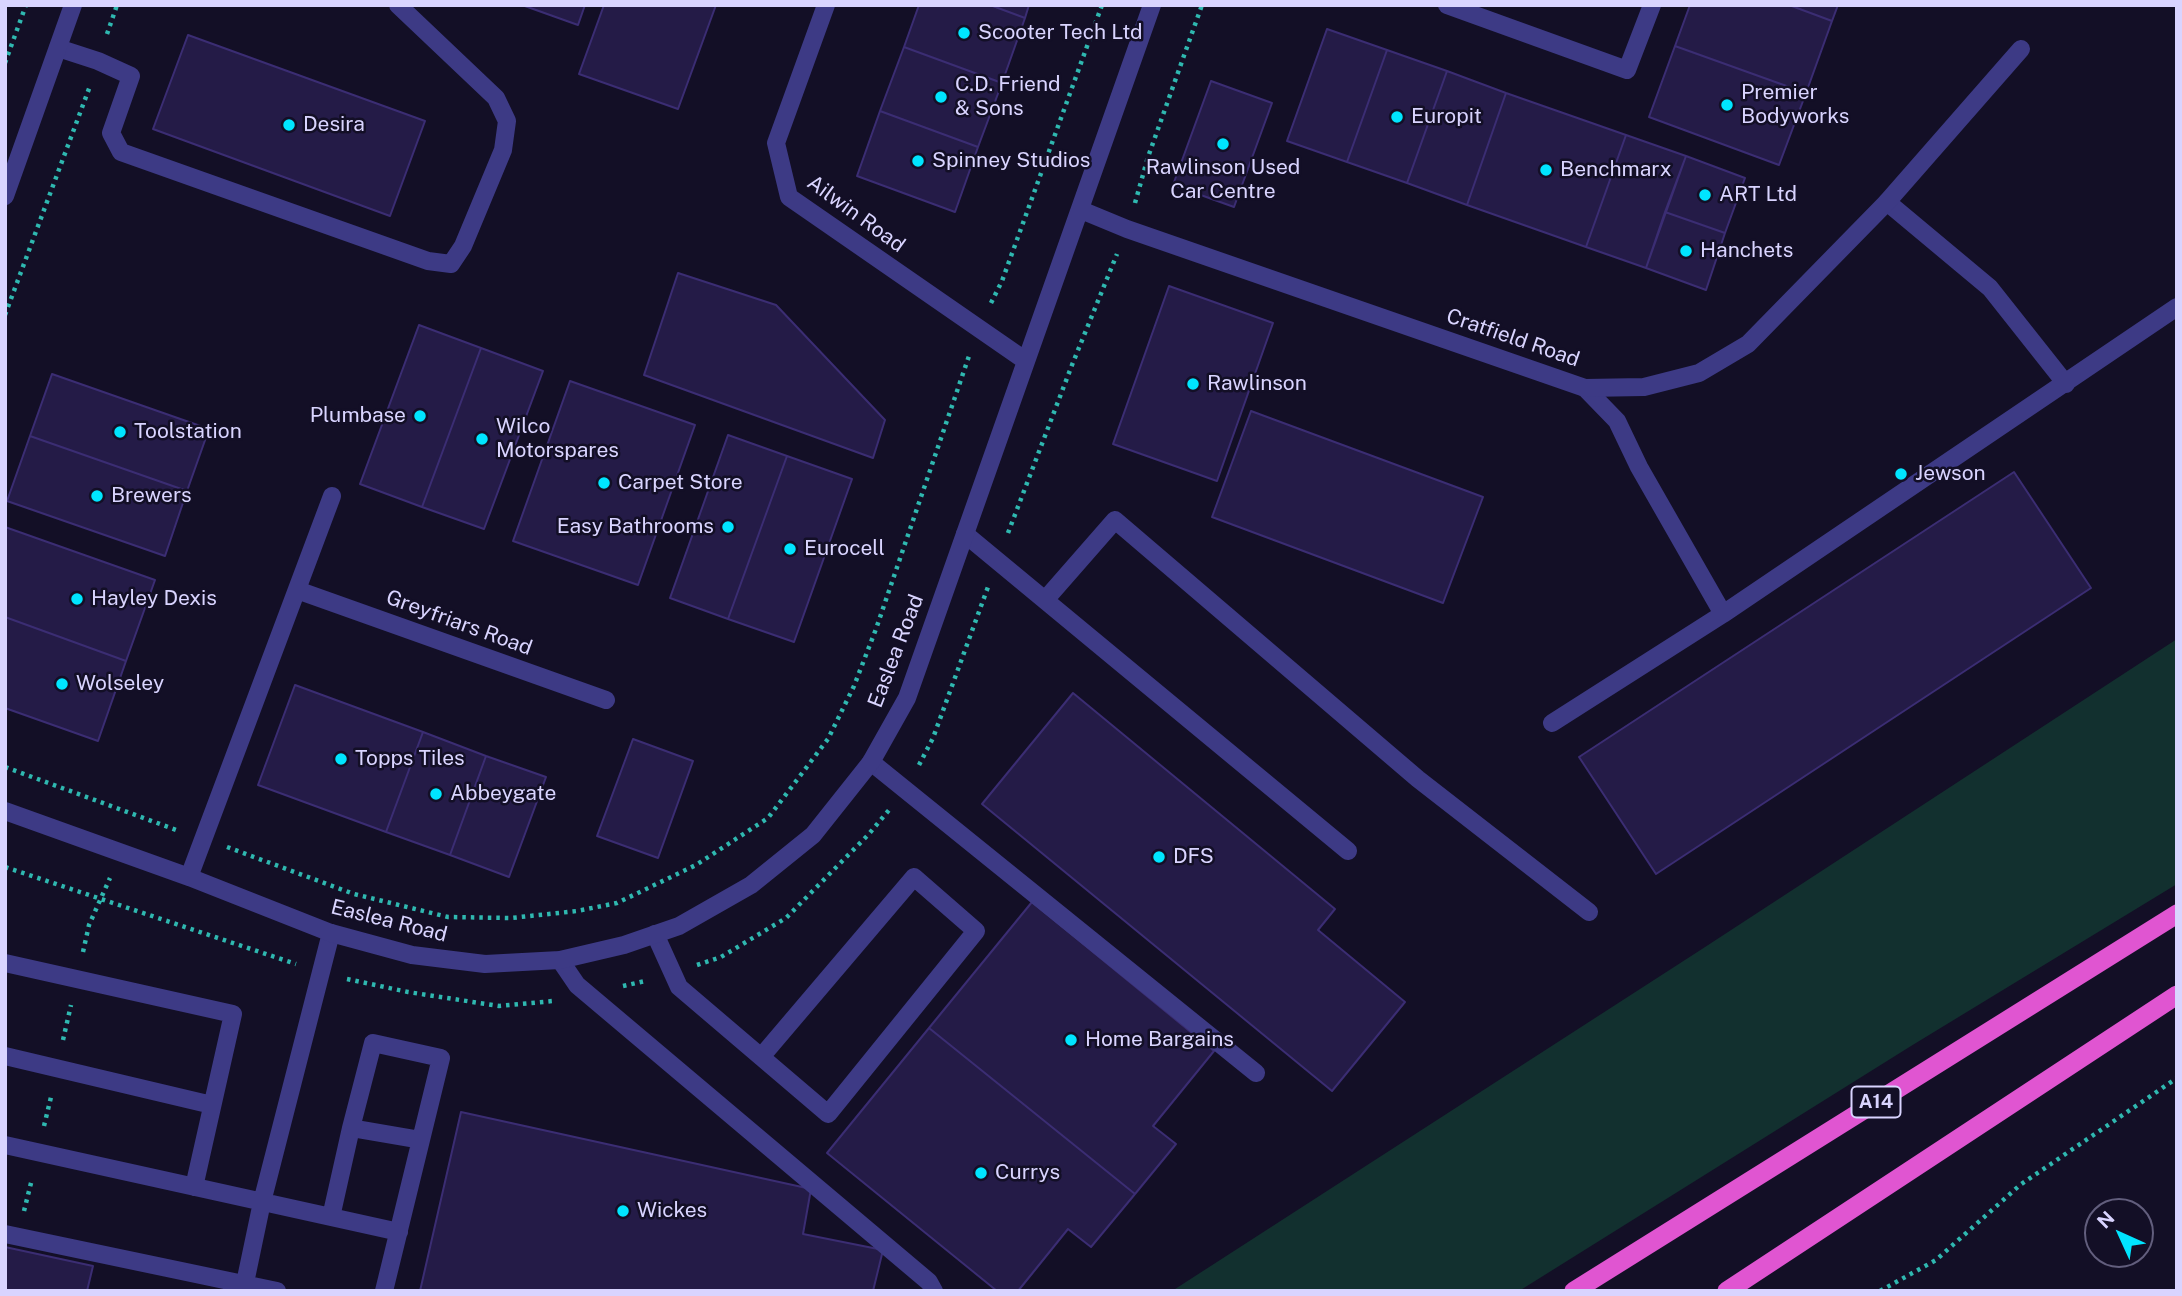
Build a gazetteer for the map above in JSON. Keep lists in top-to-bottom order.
{
  "streets": {
    "highway": ["A14"],
    "street": [
      "Ailwin Road",
      "Cratfield Road",
      "Greyfriars Road",
      "Easlea Road"
    ]
  },
  "crossings": [
    ["Ailwin Road", "Easlea Road"],
    ["Cratfield Road", "Easlea Road"]
  ],
  "places": [
    "Scooter Tech Ltd",
    "C.D. Friend & Sons",
    "Premier Bodyworks",
    "Europit",
    "Desira",
    "Rawlinson Used Car Centre",
    "Spinney Studios",
    "Benchmarx",
    "ART Ltd",
    "Hanchets",
    "Rawlinson",
    "Plumbase",
    "Toolstation",
    "Wilco Motorspares",
    "Jewson",
    "Carpet Store",
    "Brewers",
    "Easy Bathrooms",
    "Eurocell",
    "Hayley Dexis",
    "Wolseley",
    "Topps Tiles",
    "Abbeygate",
    "DFS",
    "Home Bargains",
    "Currys",
    "Wickes"
  ],
  "north": "top left"
}
